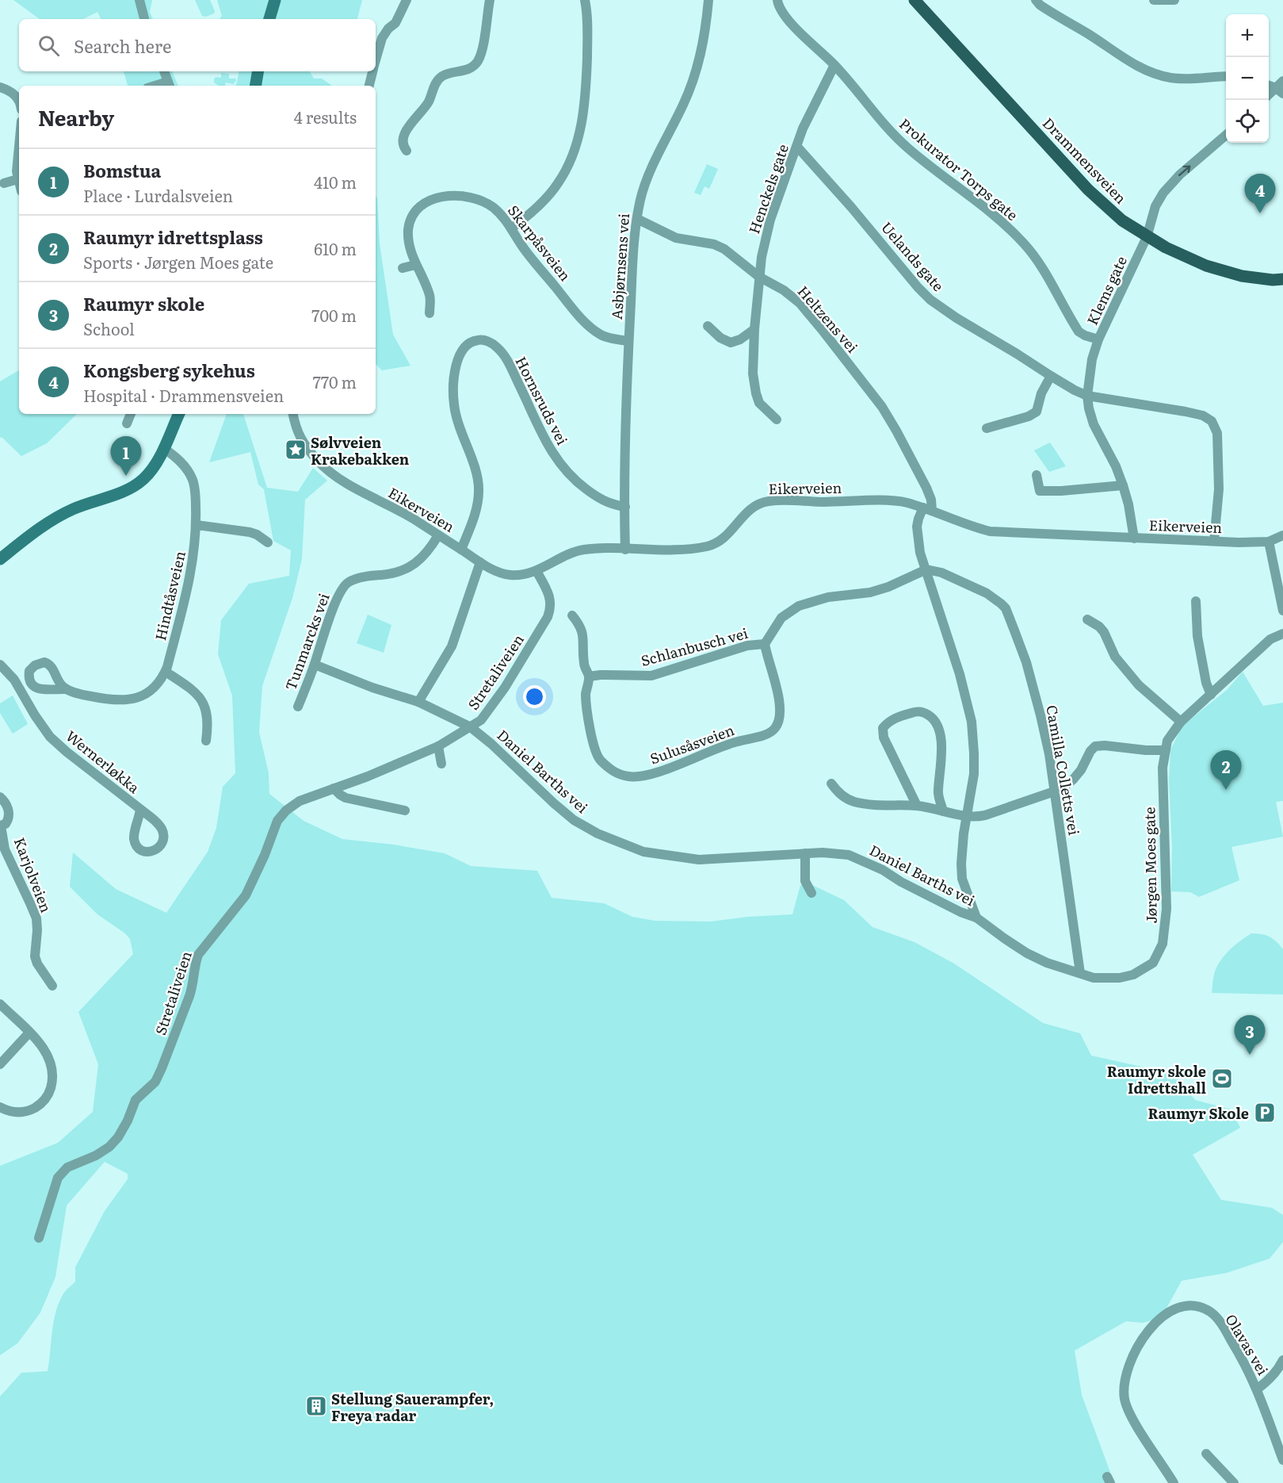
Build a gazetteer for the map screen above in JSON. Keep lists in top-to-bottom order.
{
  "streets": {
    "main road": ["Drammensveien"],
    "street": [
      "Prokurator Torps gate",
      "Henckels gate",
      "Skarpåsveien",
      "Uelands gate",
      "Asbjørnsens vei",
      "Klems gate",
      "Heltzens vei",
      "Hornsruds vei",
      "Eikerveien",
      "Hindtåsveien",
      "Tunmarcks vei",
      "Schlanbusch vei",
      "Stretaliveien",
      "Sulusåsveien",
      "Wernerløkka",
      "Camilla Colletts vei",
      "Daniel Barths vei",
      "Jørgen Moes gate",
      "Karjolveien",
      "Olavas vei"
    ]
  },
  "crossings": [
    ["Drammensveien", "Klems gate"],
    ["Prokurator Torps gate", "Henckels gate"],
    ["Prokurator Torps gate", "Klems gate"],
    ["Henckels gate", "Uelands gate"],
    ["Henckels gate", "Heltzens vei"],
    ["Skarpåsveien", "Asbjørnsens vei"],
    ["Uelands gate", "Klems gate"],
    ["Uelands gate", "Eikerveien"],
    ["Asbjørnsens vei", "Heltzens vei"],
    ["Asbjørnsens vei", "Hornsruds vei"],
    ["Asbjørnsens vei", "Eikerveien"],
    ["Klems gate", "Eikerveien"],
    ["Heltzens vei", "Eikerveien"],
    ["Hornsruds vei", "Eikerveien"],
    ["Eikerveien", "Tunmarcks vei"],
    ["Eikerveien", "Stretaliveien"],
    ["Tunmarcks vei", "Daniel Barths vei"],
    ["Schlanbusch vei", "Sulusåsveien"],
    ["Schlanbusch vei", "Camilla Colletts vei"],
    ["Stretaliveien", "Daniel Barths vei"],
    ["Camilla Colletts vei", "Jørgen Moes gate"],
    ["Daniel Barths vei", "Jørgen Moes gate"]
  ],
  "places": {
    "place": ["Sølvveien Krakebakken"],
    "sports": ["Raumyr skole Idrettshall"],
    "parking": ["Raumyr Skole"],
    "building": ["Stellung Sauerampfer, Freya radar"]
  },
  "page": {
    "map_buttons": ["+", "−"],
    "search": "Search here",
    "heading": ["Nearby", "4 results"],
    "list": [
      {
        "mark": "1",
        "name": "Bomstua",
        "note": "Place · Lurdalsveien",
        "value": "410 m"
      },
      {
        "mark": "2",
        "name": "Raumyr idrettsplass",
        "note": "Sports · Jørgen Moes gate",
        "value": "610 m"
      },
      {
        "mark": "3",
        "name": "Raumyr skole",
        "note": "School",
        "value": "700 m"
      },
      {
        "mark": "4",
        "name": "Kongsberg sykehus",
        "note": "Hospital · Drammensveien",
        "value": "770 m"
      }
    ],
    "pins": [
      "4",
      "1",
      "2",
      "3"
    ]
  }
}
